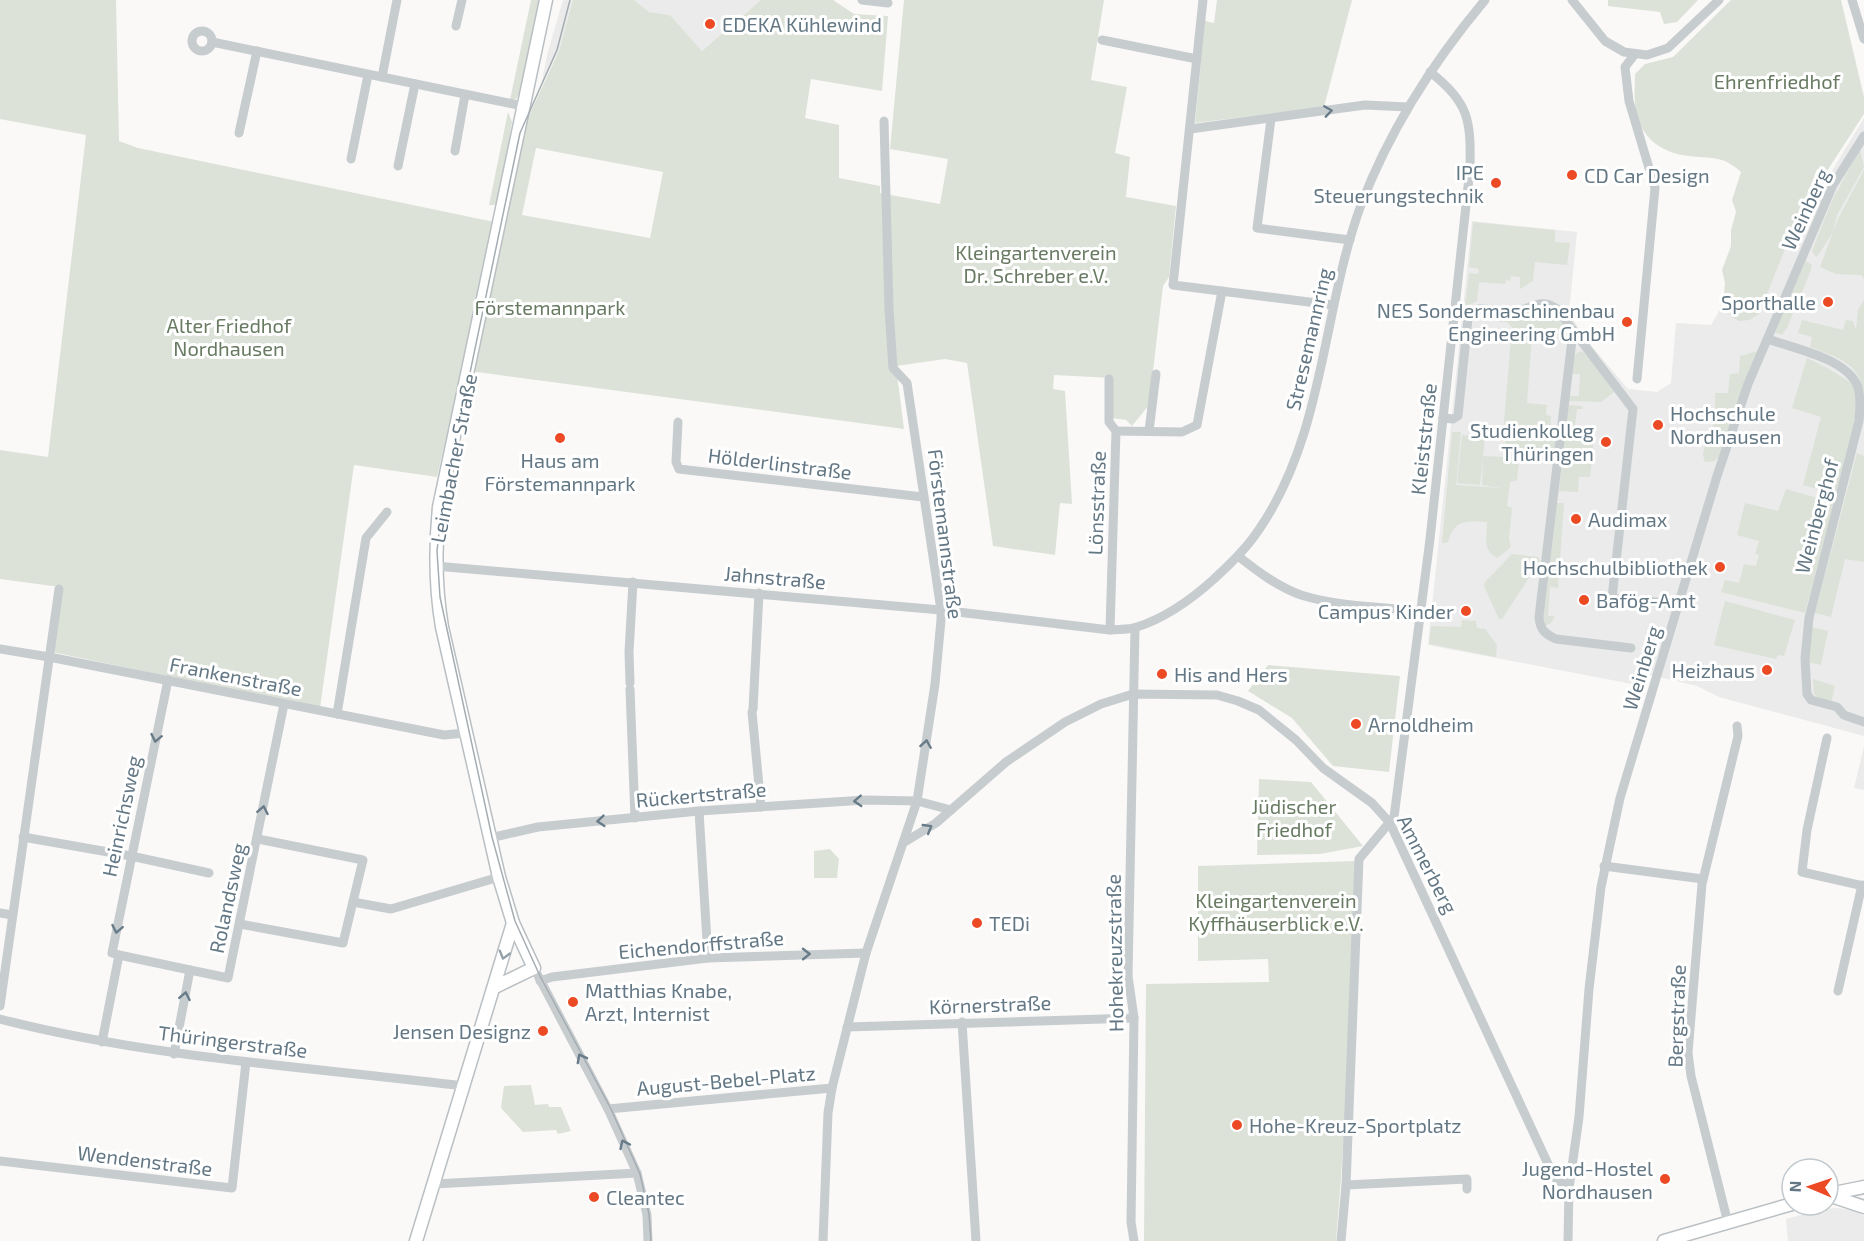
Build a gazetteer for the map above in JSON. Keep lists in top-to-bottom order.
{
  "streets": {
    "street": [
      "Weinberg",
      "Stresemannring",
      "Kleiststraße",
      "Leimbacher Straße",
      "Hölderlinstraße",
      "Lönsstraße",
      "Weinberghof",
      "Förstemannstraße",
      "Jahnstraße",
      "Frankenstraße",
      "Rückertstraße",
      "Heinrichsweg",
      "Ammerberg",
      "Rolandsweg",
      "Eichendorffstraße",
      "Hohekreuzstraße",
      "Körnerstraße",
      "Bergstraße",
      "Thüringerstraße",
      "August-Bebel-Platz",
      "Wendenstraße"
    ]
  },
  "crossings": [
    ["Weinberg", "Weinberghof"],
    ["Weinberg", "Ammerberg"],
    ["Stresemannring", "Kleiststraße"],
    ["Stresemannring", "Lönsstraße"],
    ["Stresemannring", "Jahnstraße"],
    ["Stresemannring", "Hohekreuzstraße"],
    ["Kleiststraße", "Ammerberg"],
    ["Leimbacher Straße", "Jahnstraße"],
    ["Leimbacher Straße", "Frankenstraße"],
    ["Leimbacher Straße", "Rückertstraße"],
    ["Leimbacher Straße", "Eichendorffstraße"],
    ["Leimbacher Straße", "August-Bebel-Platz"],
    ["Hölderlinstraße", "Förstemannstraße"],
    ["Lönsstraße", "Jahnstraße"],
    ["Förstemannstraße", "Jahnstraße"],
    ["Förstemannstraße", "Rückertstraße"],
    ["Förstemannstraße", "Ammerberg"],
    ["Förstemannstraße", "Eichendorffstraße"],
    ["Förstemannstraße", "Körnerstraße"],
    ["Förstemannstraße", "August-Bebel-Platz"],
    ["Frankenstraße", "Heinrichsweg"],
    ["Frankenstraße", "Rolandsweg"],
    ["Rückertstraße", "Ammerberg"],
    ["Heinrichsweg", "Thüringerstraße"],
    ["Ammerberg", "Hohekreuzstraße"],
    ["Rolandsweg", "Thüringerstraße"],
    ["Hohekreuzstraße", "Körnerstraße"],
    ["Thüringerstraße", "Wendenstraße"]
  ],
  "one_way": [
    "Rückertstraße",
    "Heinrichsweg",
    "Rolandsweg",
    "Eichendorffstraße"
  ],
  "parks": [
    "Ehrenfriedhof",
    "Kleingartenverein Dr. Schreber e.V.",
    "Förstemannpark",
    "Alter Friedhof Nordhausen",
    "Jüdischer Friedhof",
    "Kleingartenverein Kyffhäuserblick e.V."
  ],
  "places": [
    "EDEKA Kühlewind",
    "CD Car Design",
    "IPE Steuerungstechnik",
    "Sporthalle",
    "NES Sondermaschinenbau Engineering GmbH",
    "Hochschule Nordhausen",
    "Haus am Förstemannpark",
    "Studienkolleg Thüringen",
    "Audimax",
    "Hochschulbibliothek",
    "Bafög-Amt",
    "Campus Kinder",
    "Heizhaus",
    "His and Hers",
    "Arnoldheim",
    "TEDi",
    "Matthias Knabe, Arzt, Internist",
    "Jensen Designz",
    "Hohe-Kreuz-Sportplatz",
    "Jugend-Hostel Nordhausen",
    "Cleantec"
  ],
  "north": "left"
}
